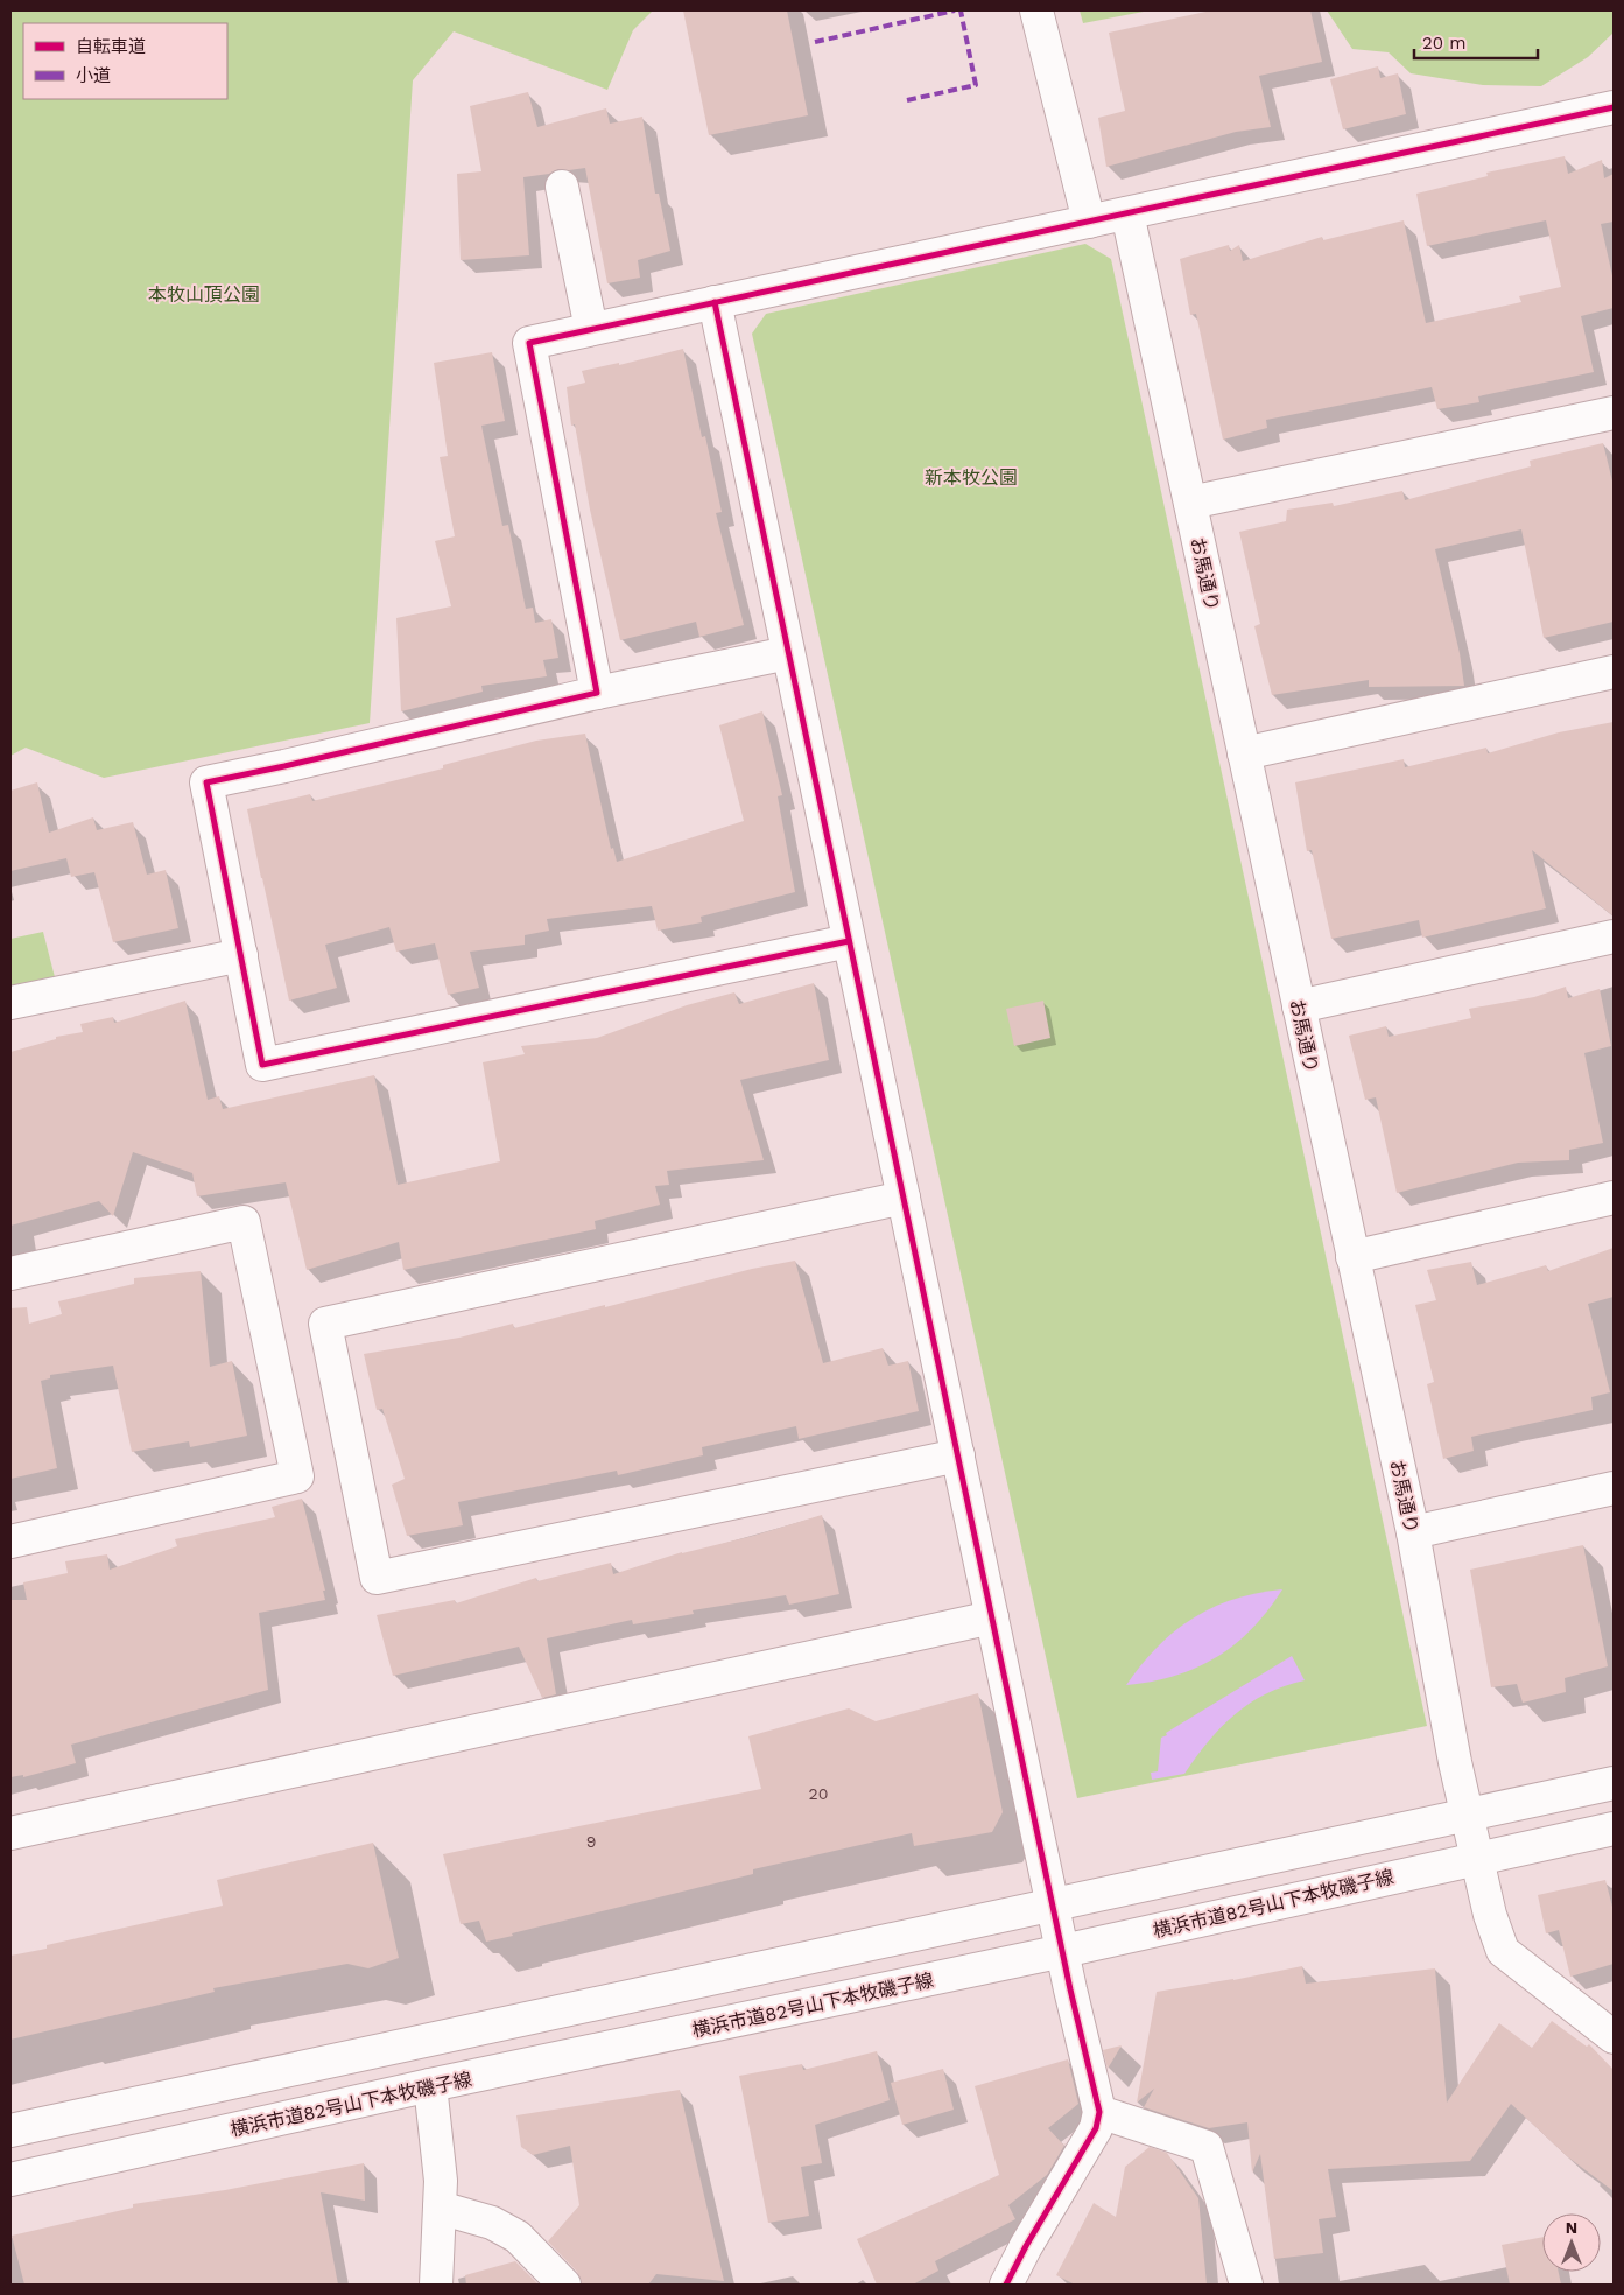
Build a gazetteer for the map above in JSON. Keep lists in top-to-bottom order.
{
  "streets": {
    "street": ["お馬通り", "横浜市道82号山下本牧磯子線"]
  },
  "crossings": [
    ["お馬通り", "横浜市道82号山下本牧磯子線"]
  ],
  "parks": ["本牧山頂公園", "新本牧公園"],
  "house_numbers": ["20", "9"],
  "legend": ["自転車道", "小道"],
  "scale_bar": "20 m",
  "north": "top"
}
